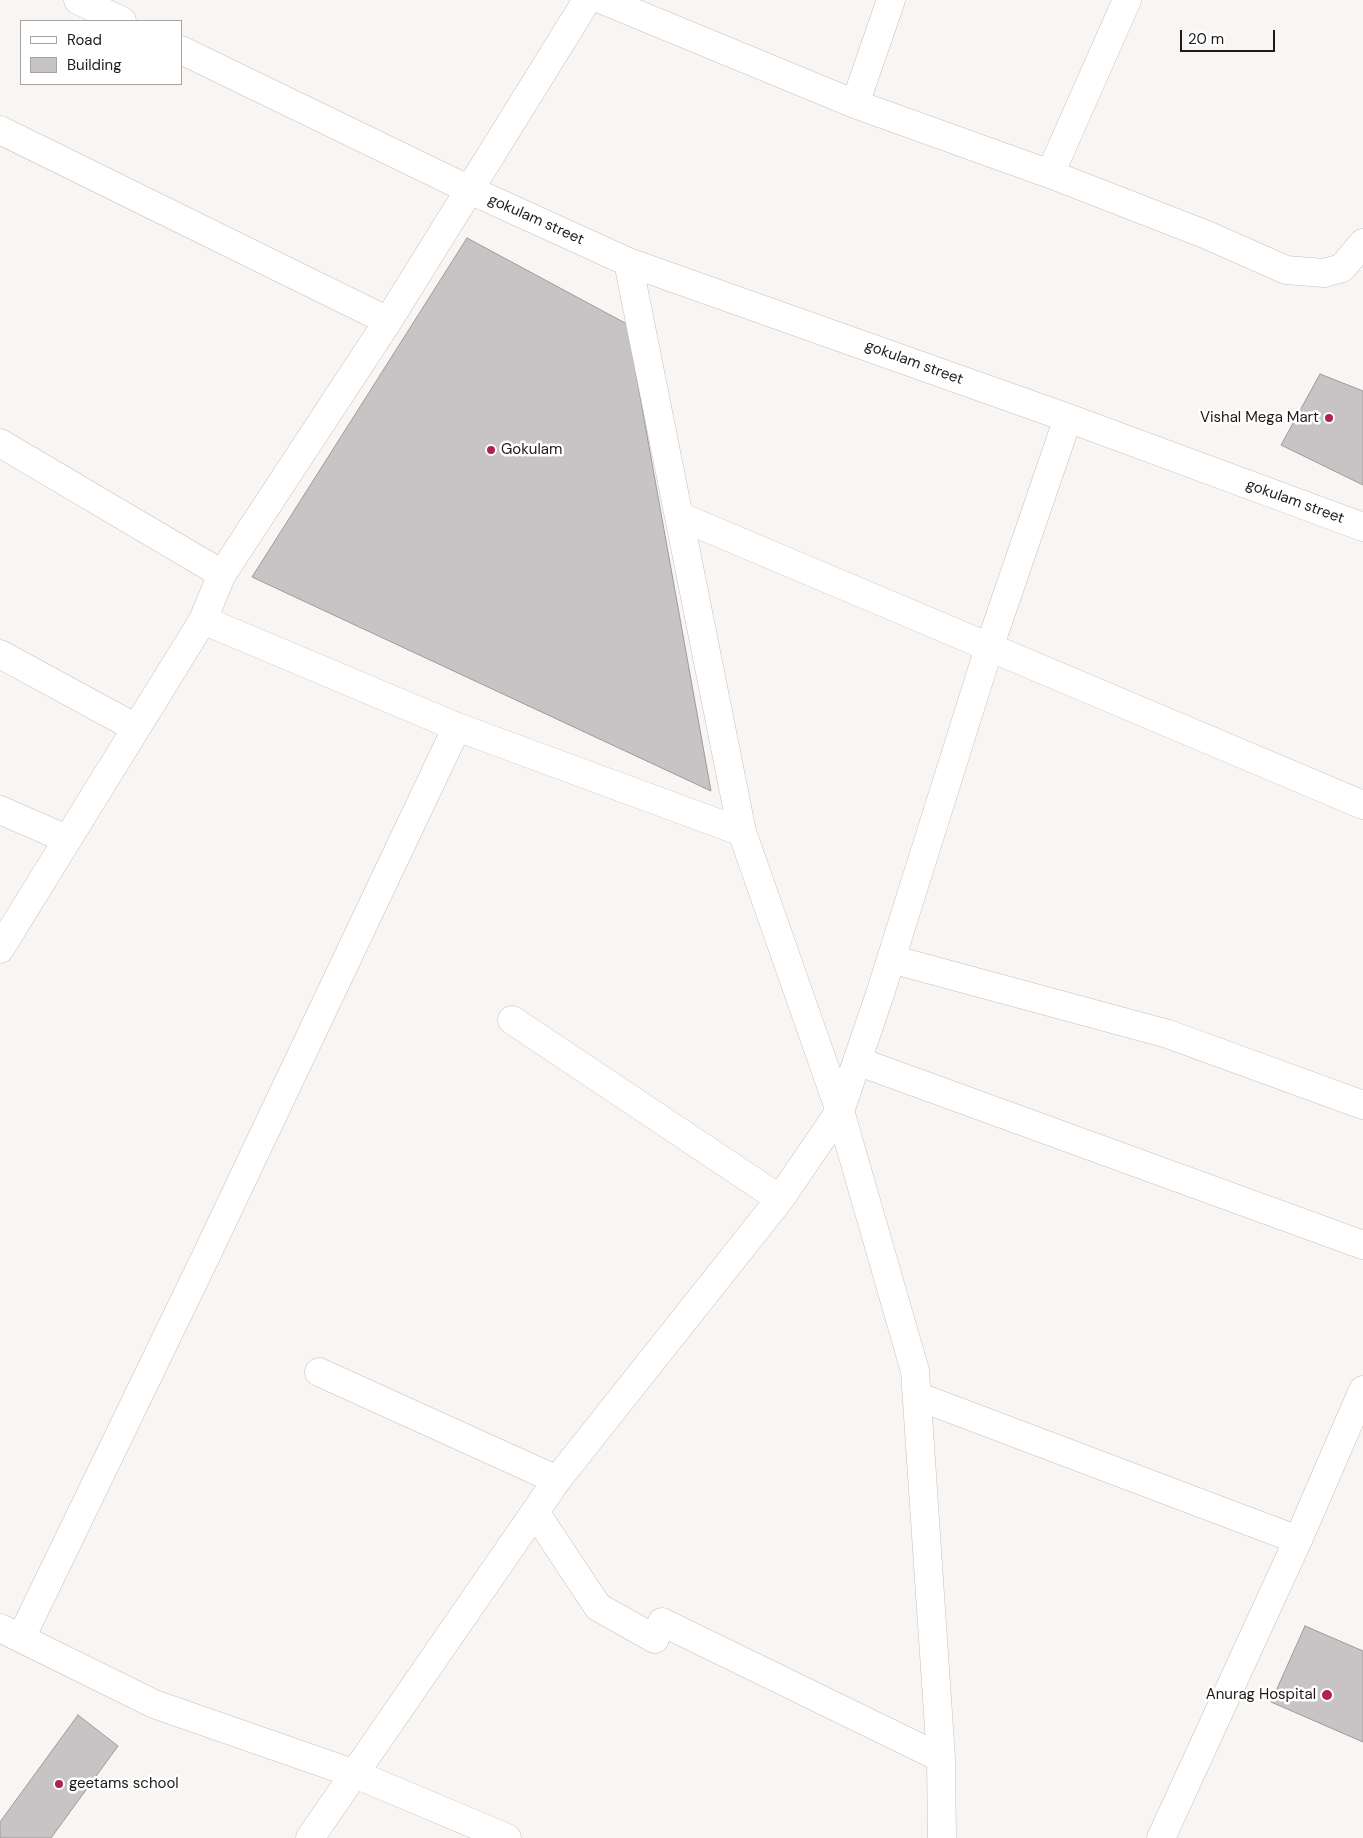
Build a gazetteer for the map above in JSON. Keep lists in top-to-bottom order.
{
  "streets": {
    "street": ["gokulam street"]
  },
  "places": [
    "Vishal Mega Mart",
    "Gokulam",
    "Anurag Hospital",
    "geetams school"
  ],
  "legend": ["Road", "Building"],
  "scale_bar": "20 m"
}
